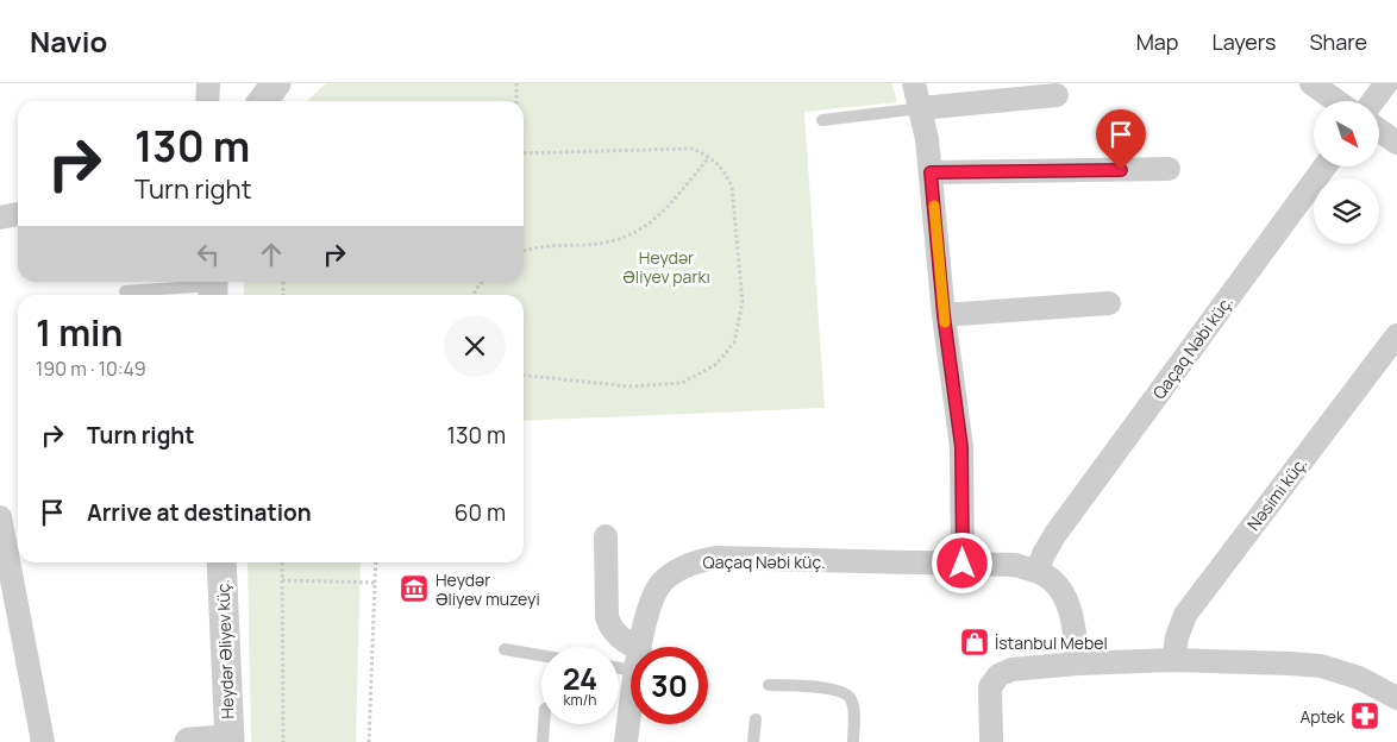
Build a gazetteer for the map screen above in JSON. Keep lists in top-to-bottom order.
{
  "streets": {
    "street": ["Qaçaq Nəbi küç.", "Nəsimi küç.", "Heydər Əliyev küç."]
  },
  "parks": ["Heydər Əliyev parkı"],
  "places": {
    "museum": ["Heydər Əliyev muzeyi"],
    "shop": ["İstanbul Mebel"],
    "pharmacy": ["Aptek"]
  },
  "north": "bottom right",
  "page": {
    "header": "Navio",
    "nav": ["Map", "Layers", "Share"],
    "turn": ["130 m", "Turn right"],
    "heading": ["1 min", "190 m · 10:49"],
    "list": [
      {
        "name": "Turn right",
        "value": "130 m"
      },
      {
        "name": "Arrive at destination",
        "value": "60 m"
      }
    ],
    "speed": "24 km/h",
    "limit": "30"
  }
}
